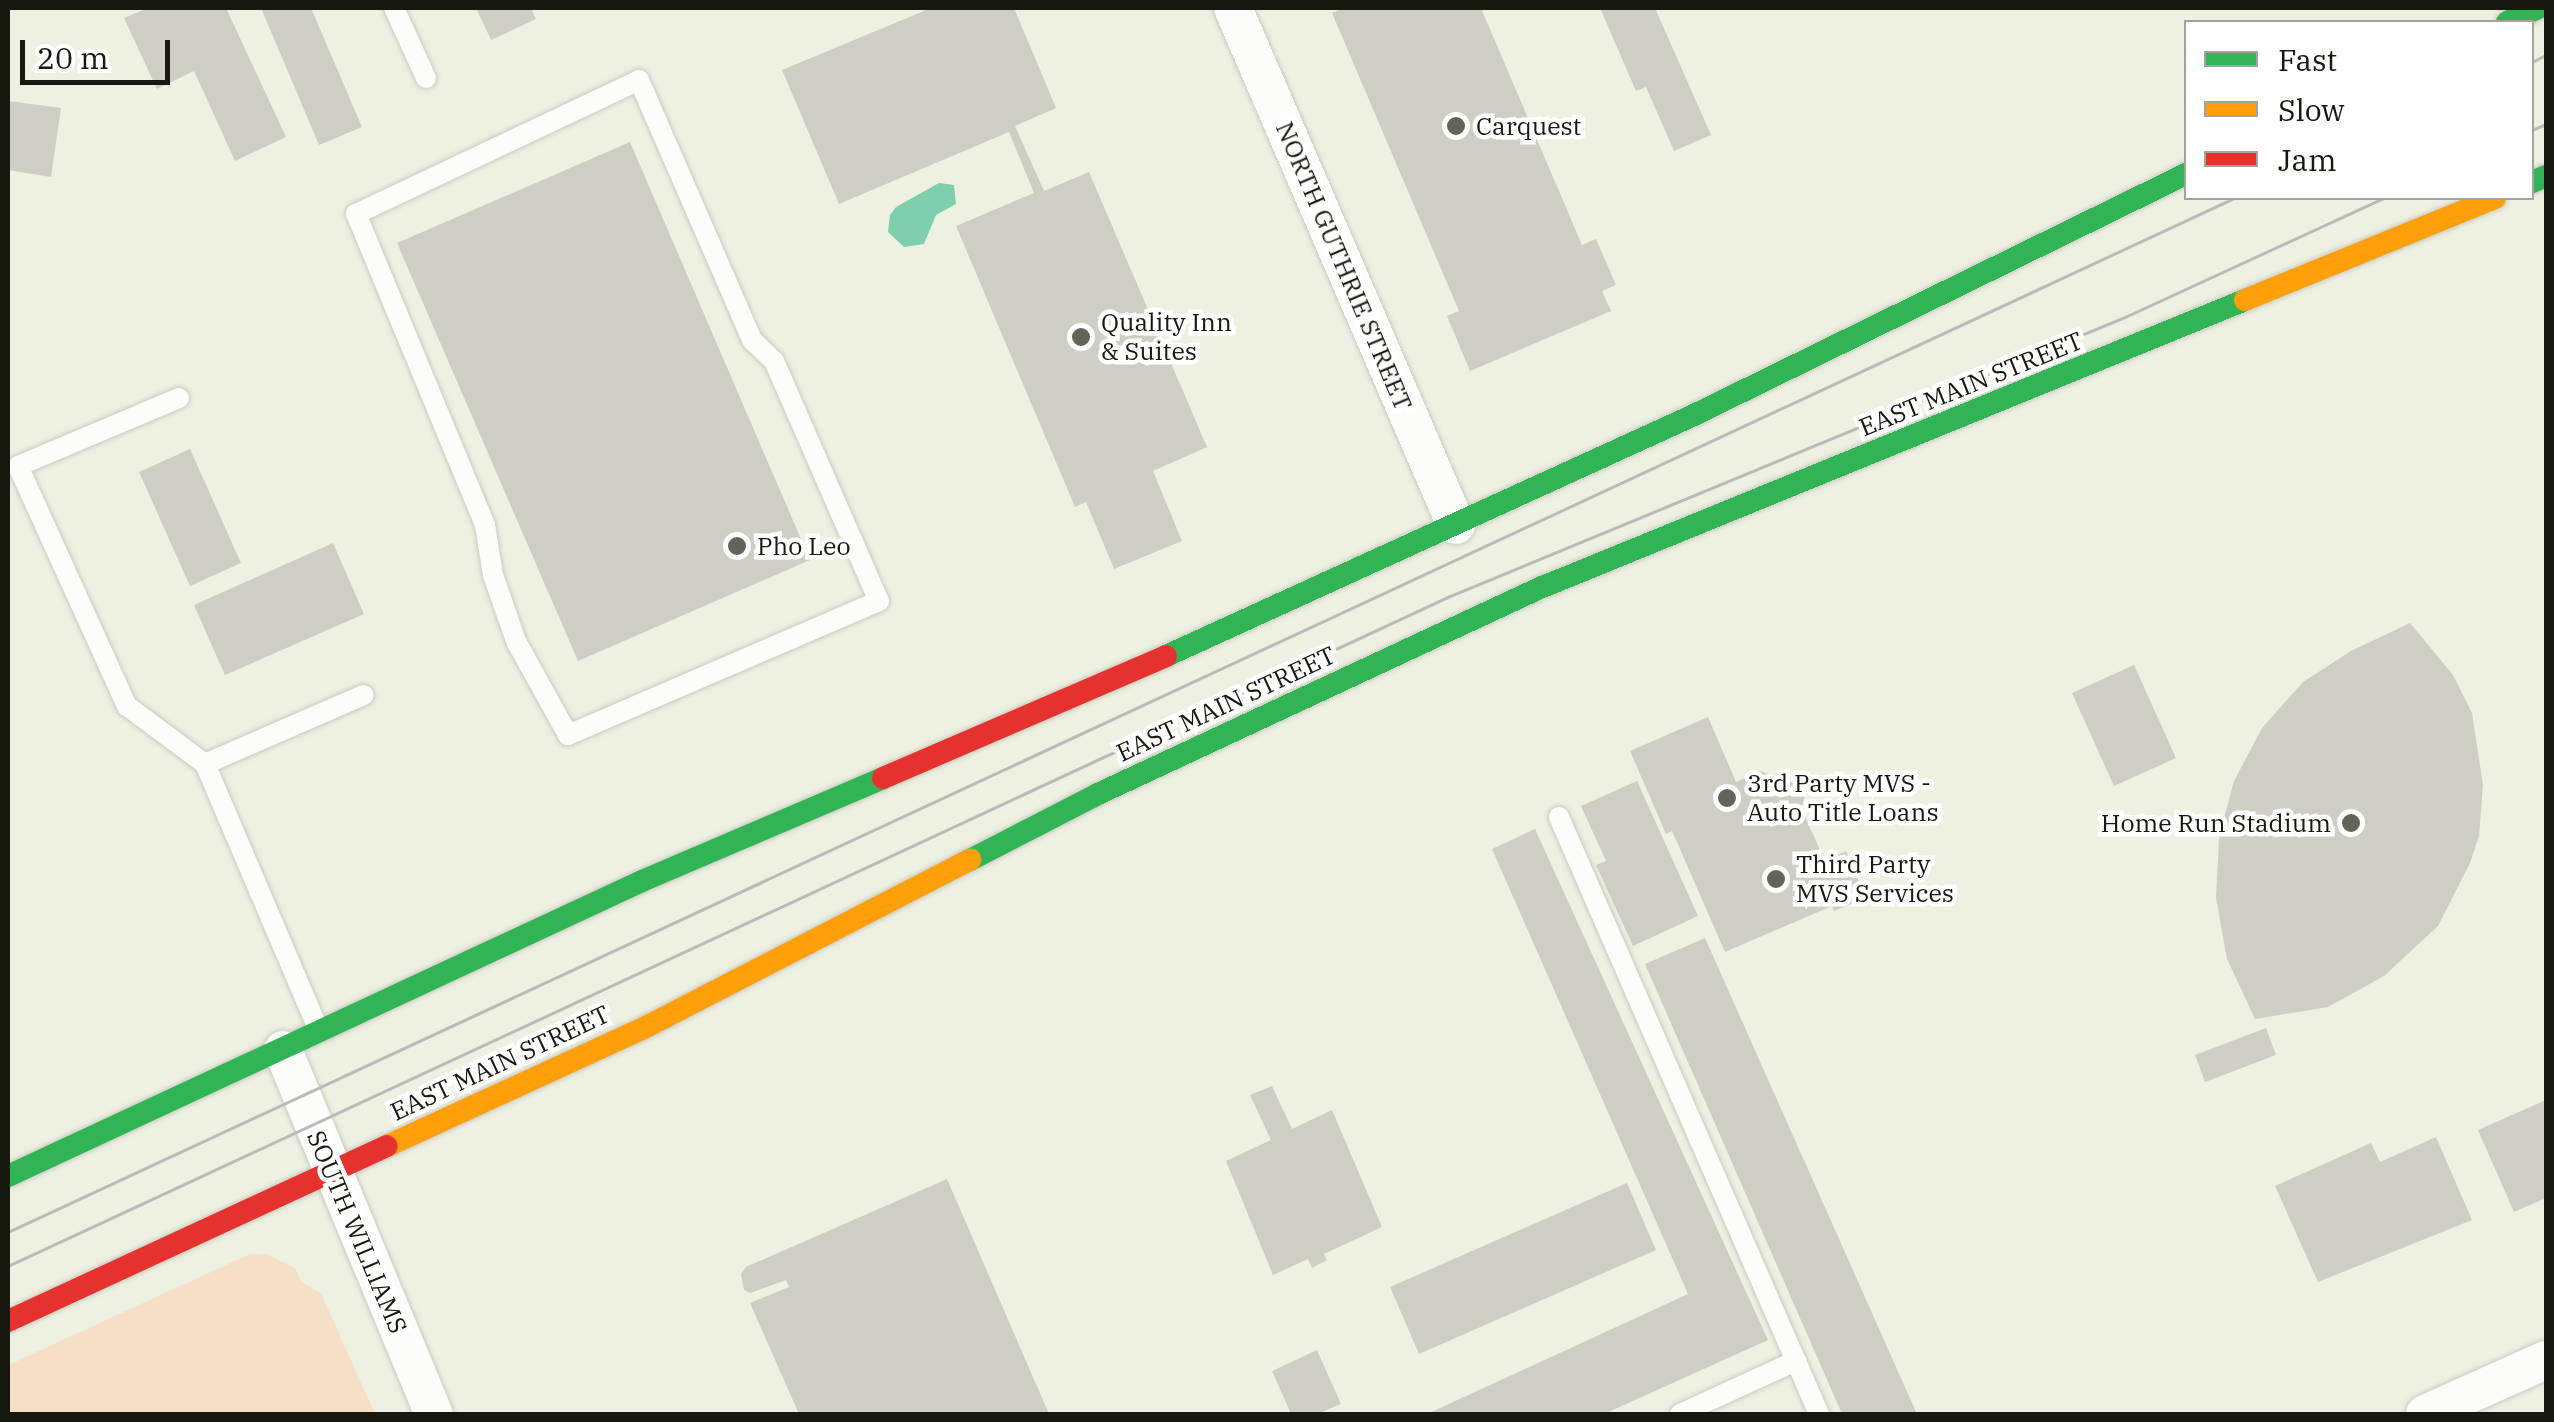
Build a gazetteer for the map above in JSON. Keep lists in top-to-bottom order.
{
  "streets": {
    "main road": ["EAST MAIN STREET"],
    "street": ["NORTH GUTHRIE STREET", "SOUTH WILLIAMS"]
  },
  "crossings": [
    ["EAST MAIN STREET", "SOUTH WILLIAMS"]
  ],
  "places": [
    "Carquest",
    "Quality Inn & Suites",
    "Pho Leo",
    "3rd Party MVS - Auto Title Loans",
    "Home Run Stadium",
    "Third Party MVS Services"
  ],
  "legend": ["Fast", "Slow", "Jam"],
  "scale_bar": "20 m"
}
